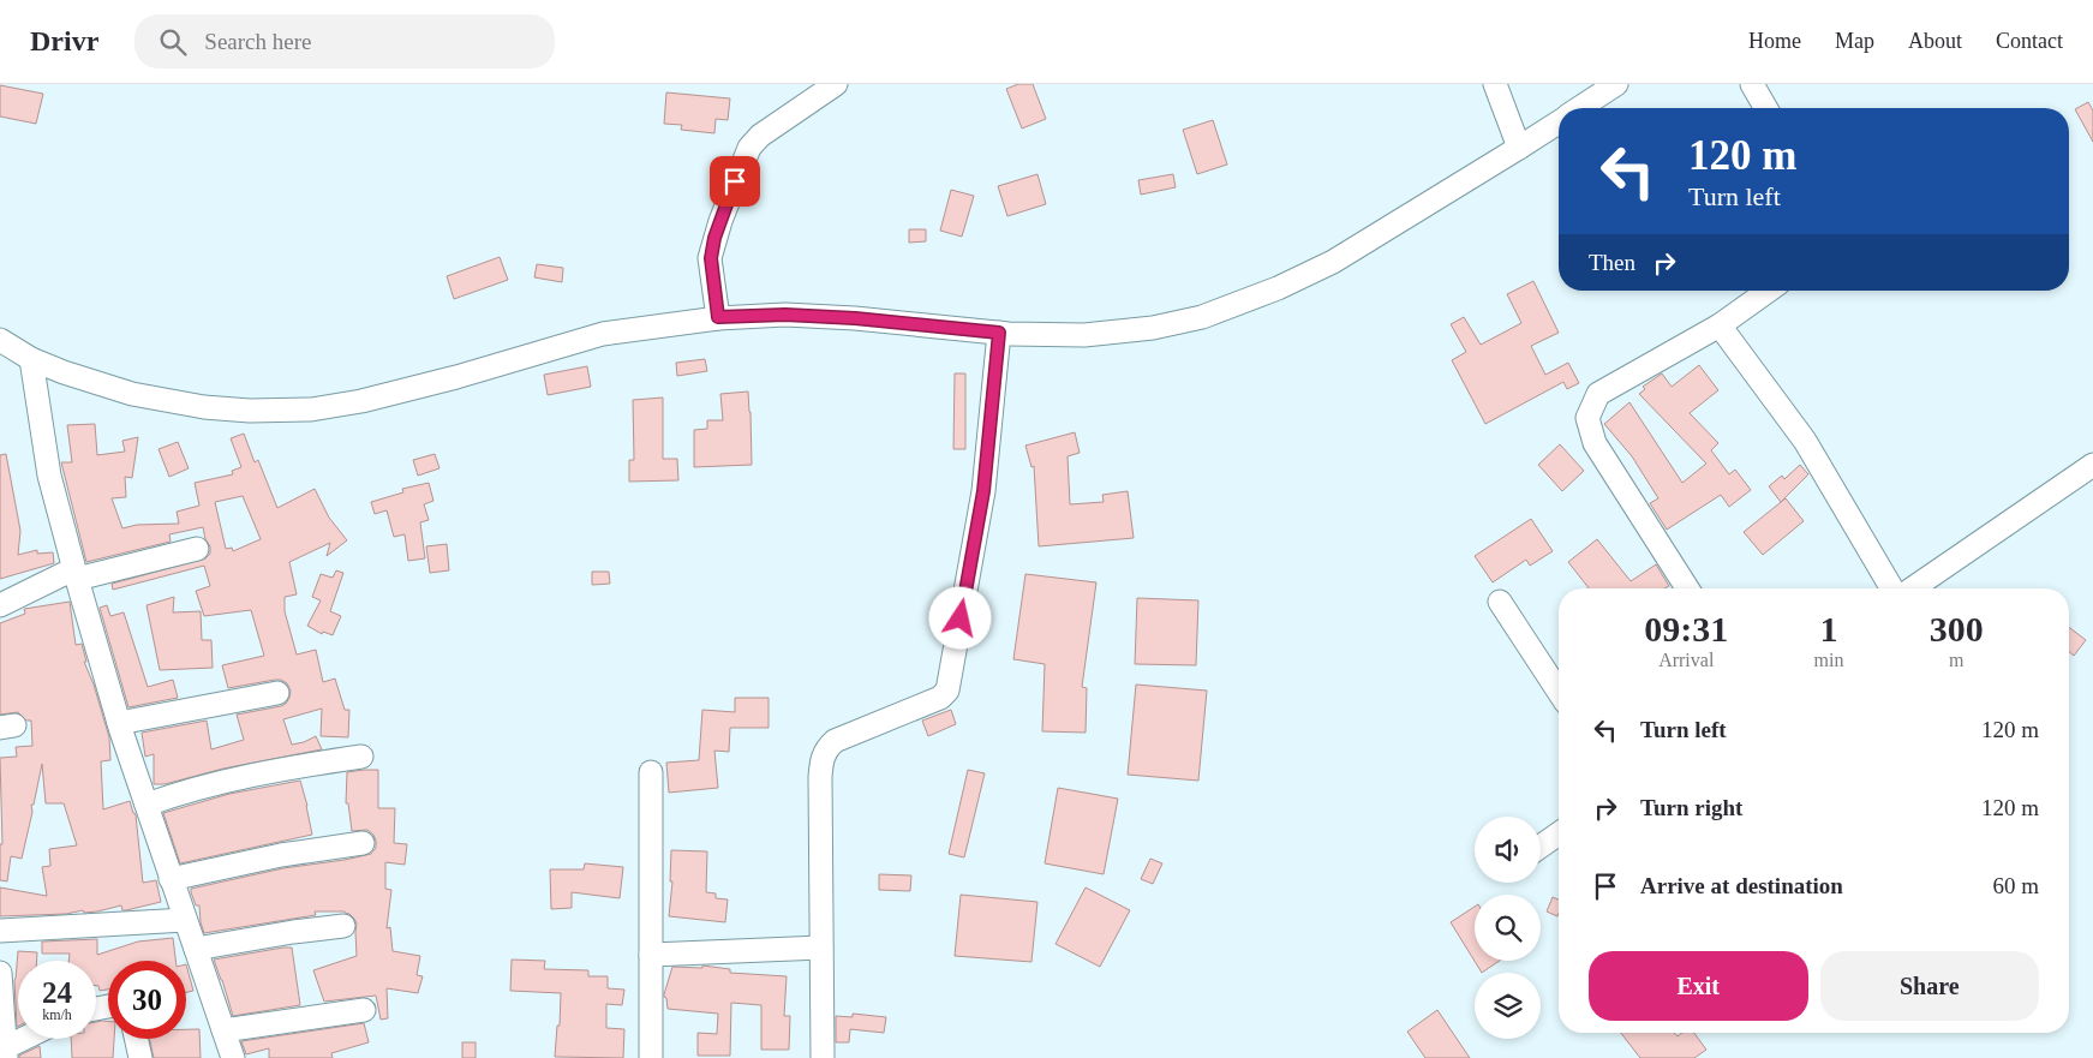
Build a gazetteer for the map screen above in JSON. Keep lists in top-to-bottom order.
{
  "page": {
    "header": "Drivr",
    "search": "Search here",
    "nav": [
      "Home",
      "Map",
      "About",
      "Contact"
    ],
    "turn": ["120 m", "Turn left"],
    "then": "Then",
    "eta": [
      "09:31",
      "Arrival",
      "1",
      "min",
      "300",
      "m"
    ],
    "list": [
      {
        "name": "Turn left",
        "value": "120 m"
      },
      {
        "name": "Turn right",
        "value": "120 m"
      },
      {
        "name": "Arrive at destination",
        "value": "60 m"
      }
    ],
    "buttons": ["Exit", "Share"],
    "speed": "24 km/h",
    "limit": "30"
  }
}
